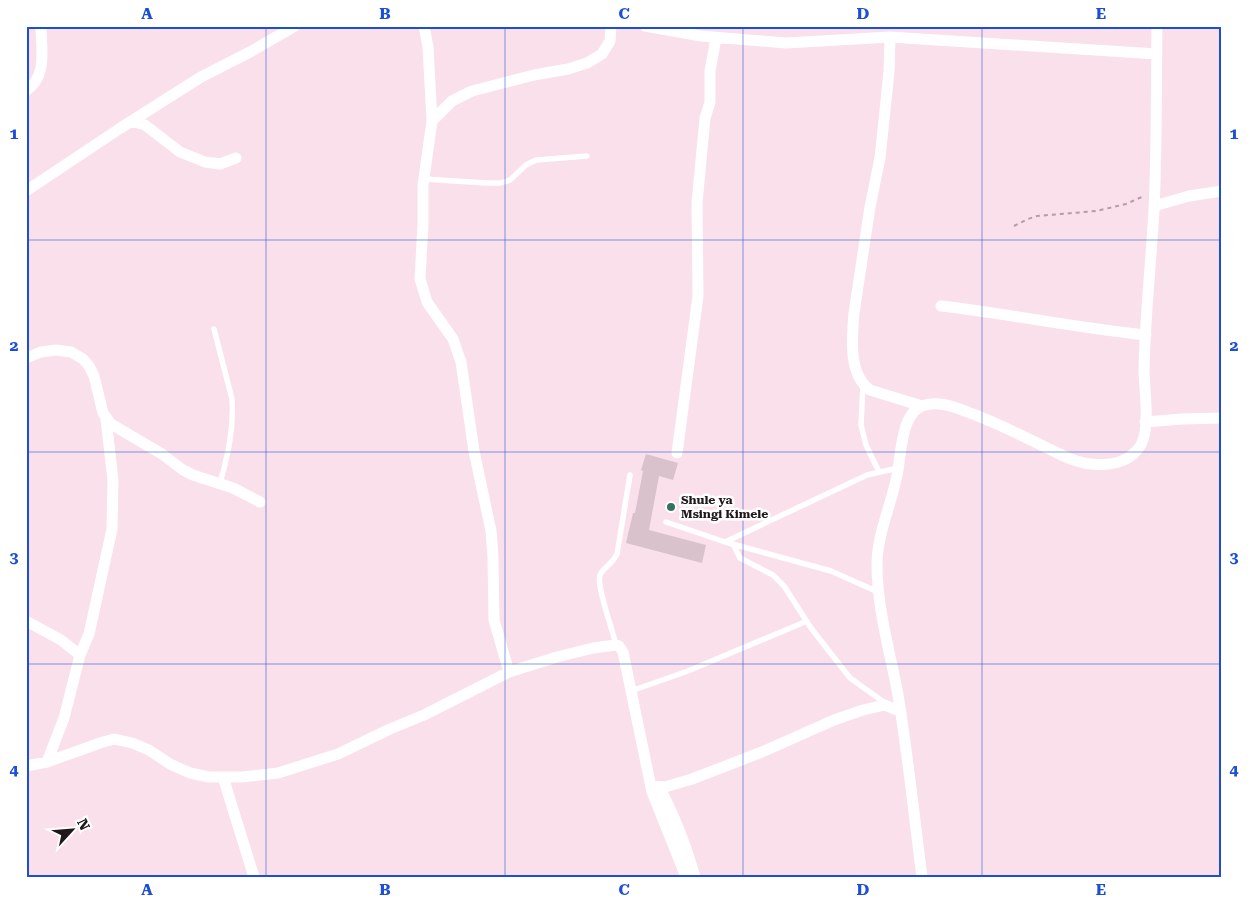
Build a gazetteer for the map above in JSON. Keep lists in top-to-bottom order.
{
  "places": ["Shule ya Msingi Kimele"],
  "north": "top right",
  "grid": {
    "columns": [
      "A",
      "B",
      "C",
      "D",
      "E"
    ],
    "rows": [
      "1",
      "2",
      "3",
      "4"
    ]
  }
}
